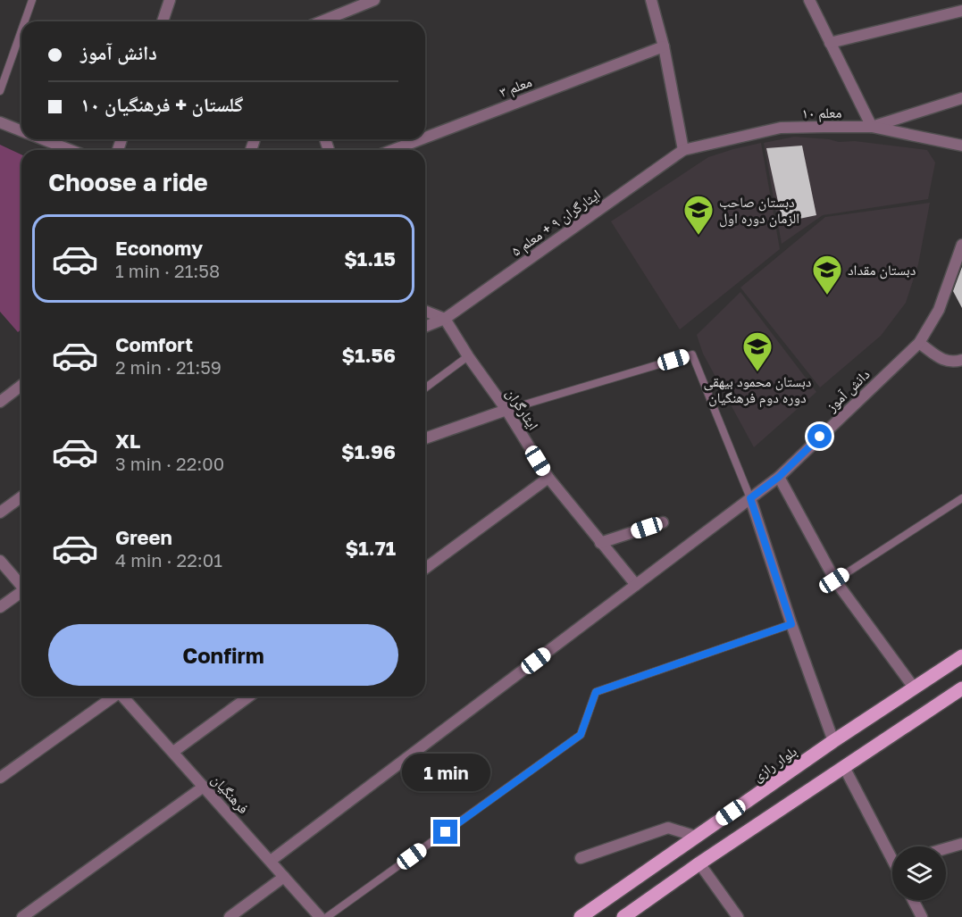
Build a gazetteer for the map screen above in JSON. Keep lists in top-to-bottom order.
{
  "streets": {
    "main road": ["بلوار رازی"],
    "street": [
      "معلم ۳",
      "معلم ۱۰",
      "ایثارگران ۹ + معلم ۵",
      "دانش آموز",
      "ایثارگران",
      "فرهنگیان"
    ]
  },
  "crossings": [
    ["معلم ۱۰", "ایثارگران ۹ + معلم ۵"],
    ["ایثارگران ۹ + معلم ۵", "ایثارگران"],
    ["دانش آموز", "ایثارگران"],
    ["دانش آموز", "فرهنگیان"]
  ],
  "places": {
    "school or university": ["دبستان صاحب الزمان دوره اول", "دبستان مقداد", "دبستان محمود بیهقی دوره دوم فرهنگیان"]
  },
  "page": {
    "banner": ["دانش آموز", "گلستان + فرهنگیان ۱۰"],
    "heading": "Choose a ride",
    "list": [
      {
        "name": "Economy",
        "note": "1 min · 21:58",
        "value": "$1.15"
      },
      {
        "name": "Comfort",
        "note": "2 min · 21:59",
        "value": "$1.56"
      },
      {
        "name": "XL",
        "note": "3 min · 22:00",
        "value": "$1.96"
      },
      {
        "name": "Green",
        "note": "4 min · 22:01",
        "value": "$1.71"
      }
    ],
    "buttons": "Confirm",
    "bubble": "1 min"
  }
}
